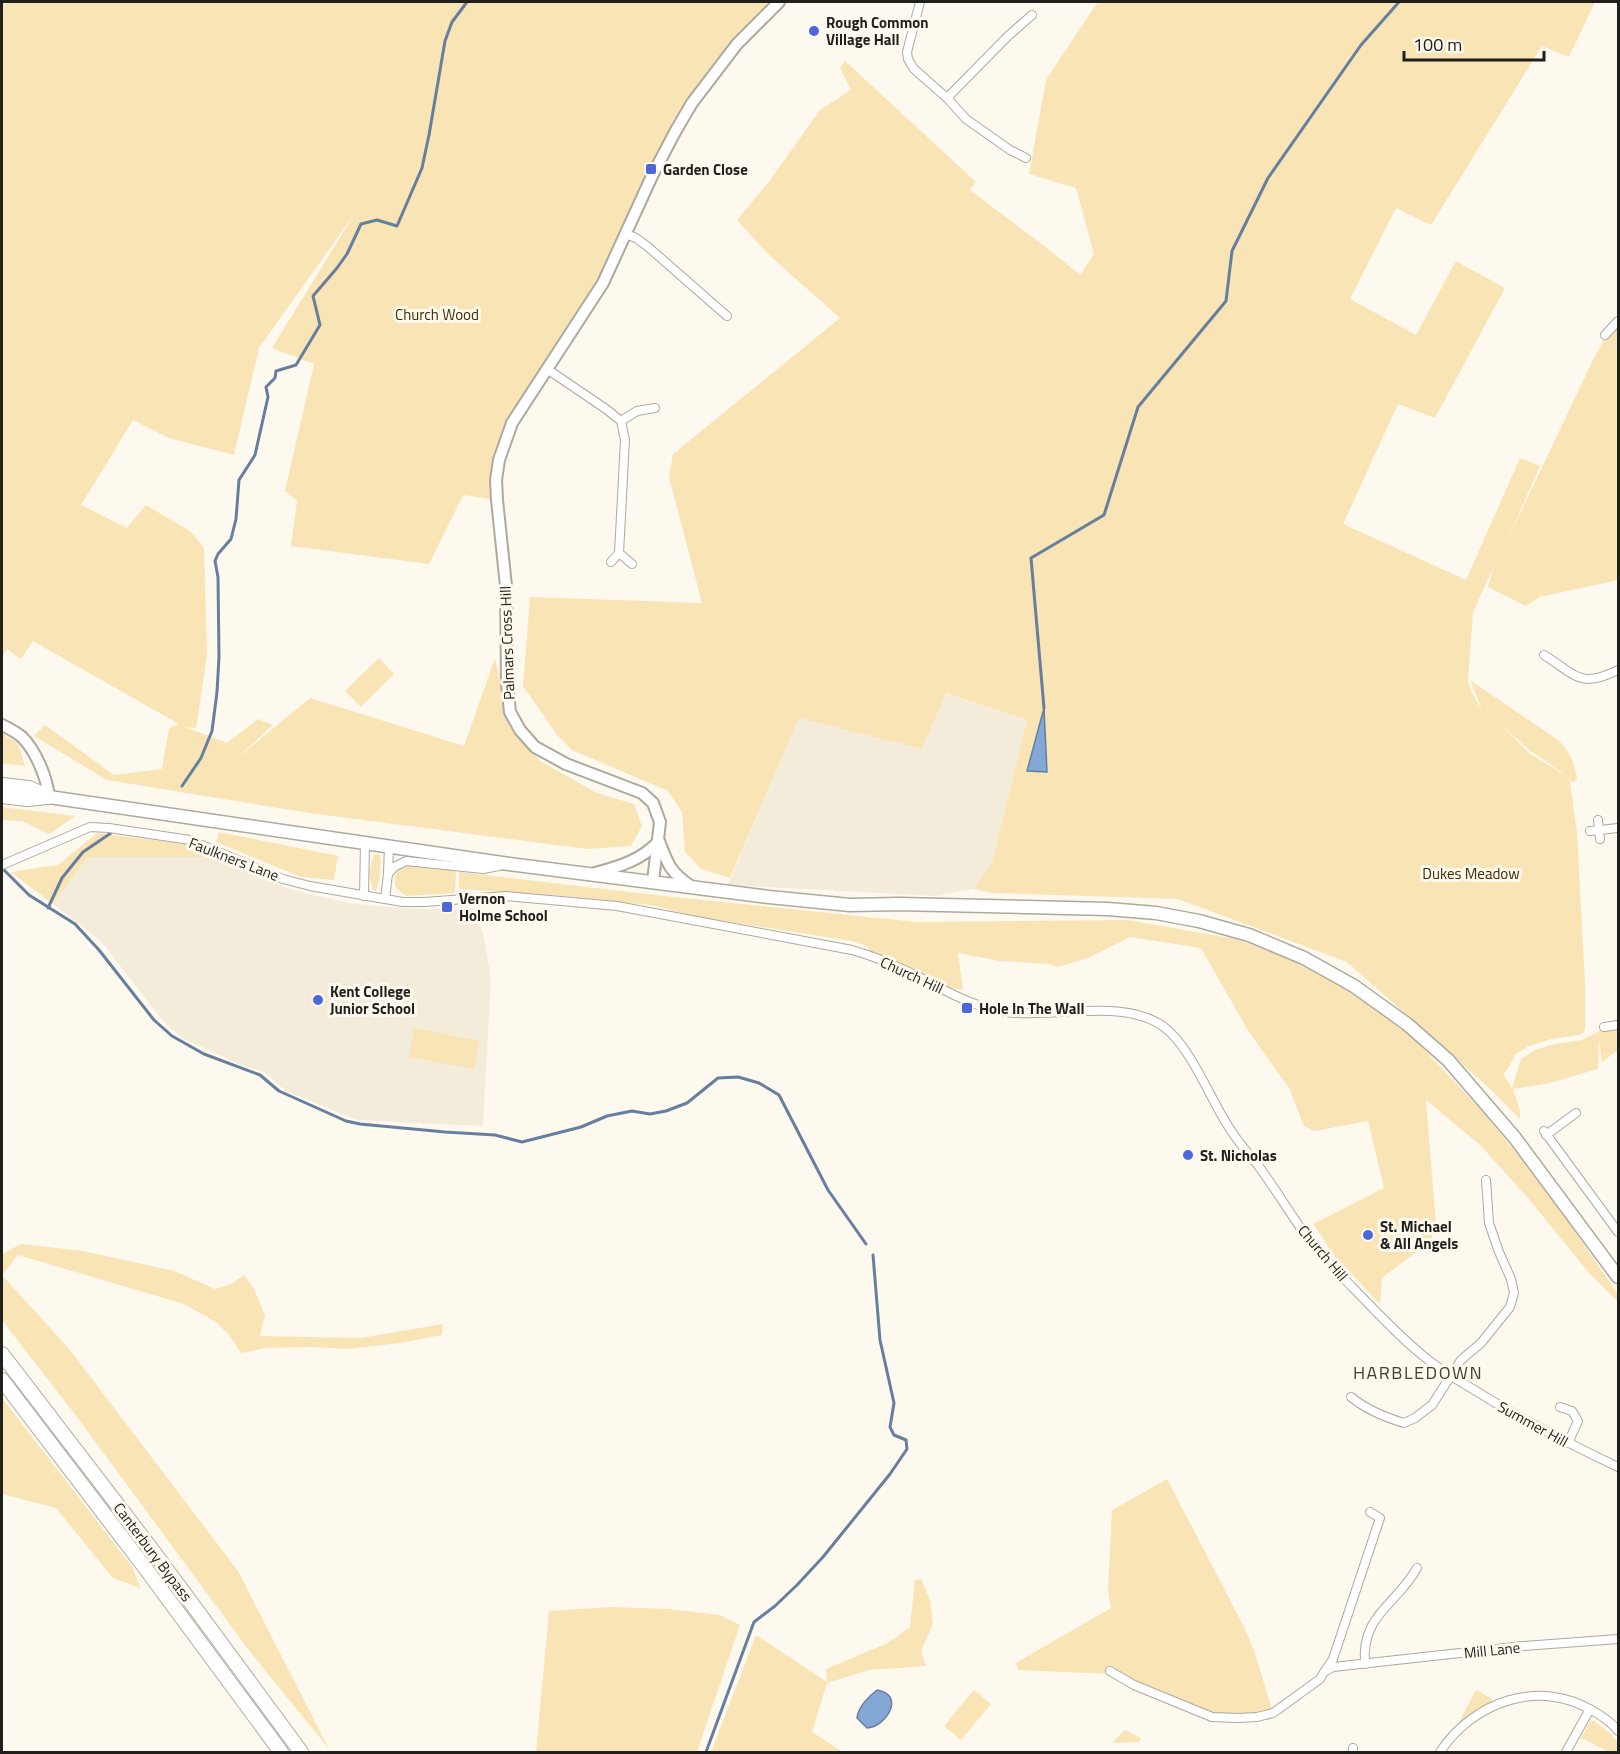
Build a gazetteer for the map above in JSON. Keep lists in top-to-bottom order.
{
  "streets": {
    "highway": ["Canterbury Bypass"],
    "street": [
      "Palmars Cross Hill",
      "Faulkners Lane",
      "Church Hill",
      "Summer Hill",
      "Mill Lane"
    ]
  },
  "crossings": [
    ["Faulkners Lane", "Church Hill"],
    ["Church Hill", "Summer Hill"]
  ],
  "districts": ["HARBLEDOWN"],
  "parks": ["Church Wood", "Dukes Meadow"],
  "places": {
    "other": [
      "Rough Common Village Hall",
      "Kent College Junior School",
      "St. Nicholas",
      "St. Michael & All Angels"
    ],
    "transit": ["Garden Close", "Vernon Holme School", "Hole In The Wall"]
  },
  "scale_bar": "100 m"
}
